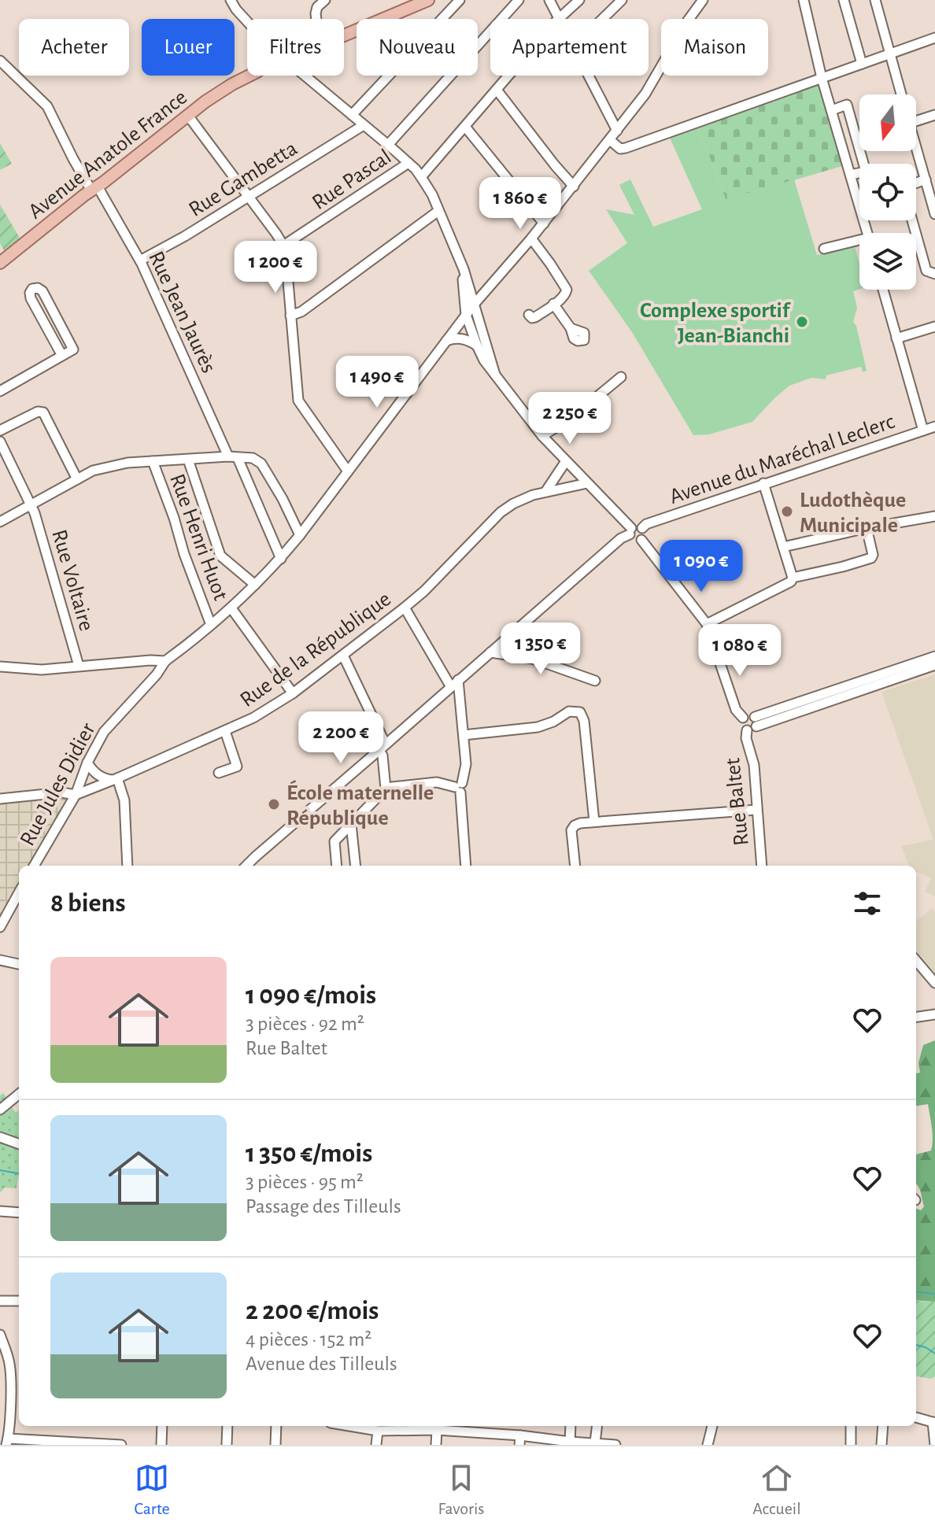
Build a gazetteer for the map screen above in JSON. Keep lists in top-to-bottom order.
{
  "streets": {
    "main road": ["Avenue Anatole France"],
    "street": [
      "Rue Gambetta",
      "Rue Pascal",
      "Rue Jean Jaurès",
      "Avenue du Maréchal Leclerc",
      "Rue Henri Huot",
      "Rue Voltaire",
      "Rue de la République",
      "Rue Jules Didier",
      "Rue Baltet"
    ]
  },
  "crossings": [
    ["Avenue Anatole France", "Rue Jean Jaurès"],
    ["Rue Gambetta", "Rue Jean Jaurès"],
    ["Rue Jean Jaurès", "Rue Jules Didier"],
    ["Rue Henri Huot", "Rue Jules Didier"],
    ["Rue de la République", "Rue Jules Didier"]
  ],
  "places": ["Complexe sportif Jean-Bianchi", "Ludothèque Municipale", "École maternelle République"],
  "north": "bottom",
  "page": {
    "chip": [
      "Acheter",
      "Louer",
      "Filtres",
      "Nouveau",
      "Appartement",
      "Maison"
    ],
    "price": [
      "1 860 €",
      "1 200 €",
      "1 490 €",
      "2 250 €",
      "1 090 €",
      "1 350 €",
      "1 080 €",
      "2 200 €"
    ],
    "heading": "8 biens",
    "list": [
      {
        "name": "1 090 €/mois",
        "note": "3 pièces · 92 m² · Rue Baltet"
      },
      {
        "name": "1 350 €/mois",
        "note": "3 pièces · 95 m² · Passage des Tilleuls"
      },
      {
        "name": "2 200 €/mois",
        "note": "4 pièces · 152 m² · Avenue des Tilleuls"
      }
    ],
    "tabs": ["Carte", "Favoris", "Accueil"]
  }
}
